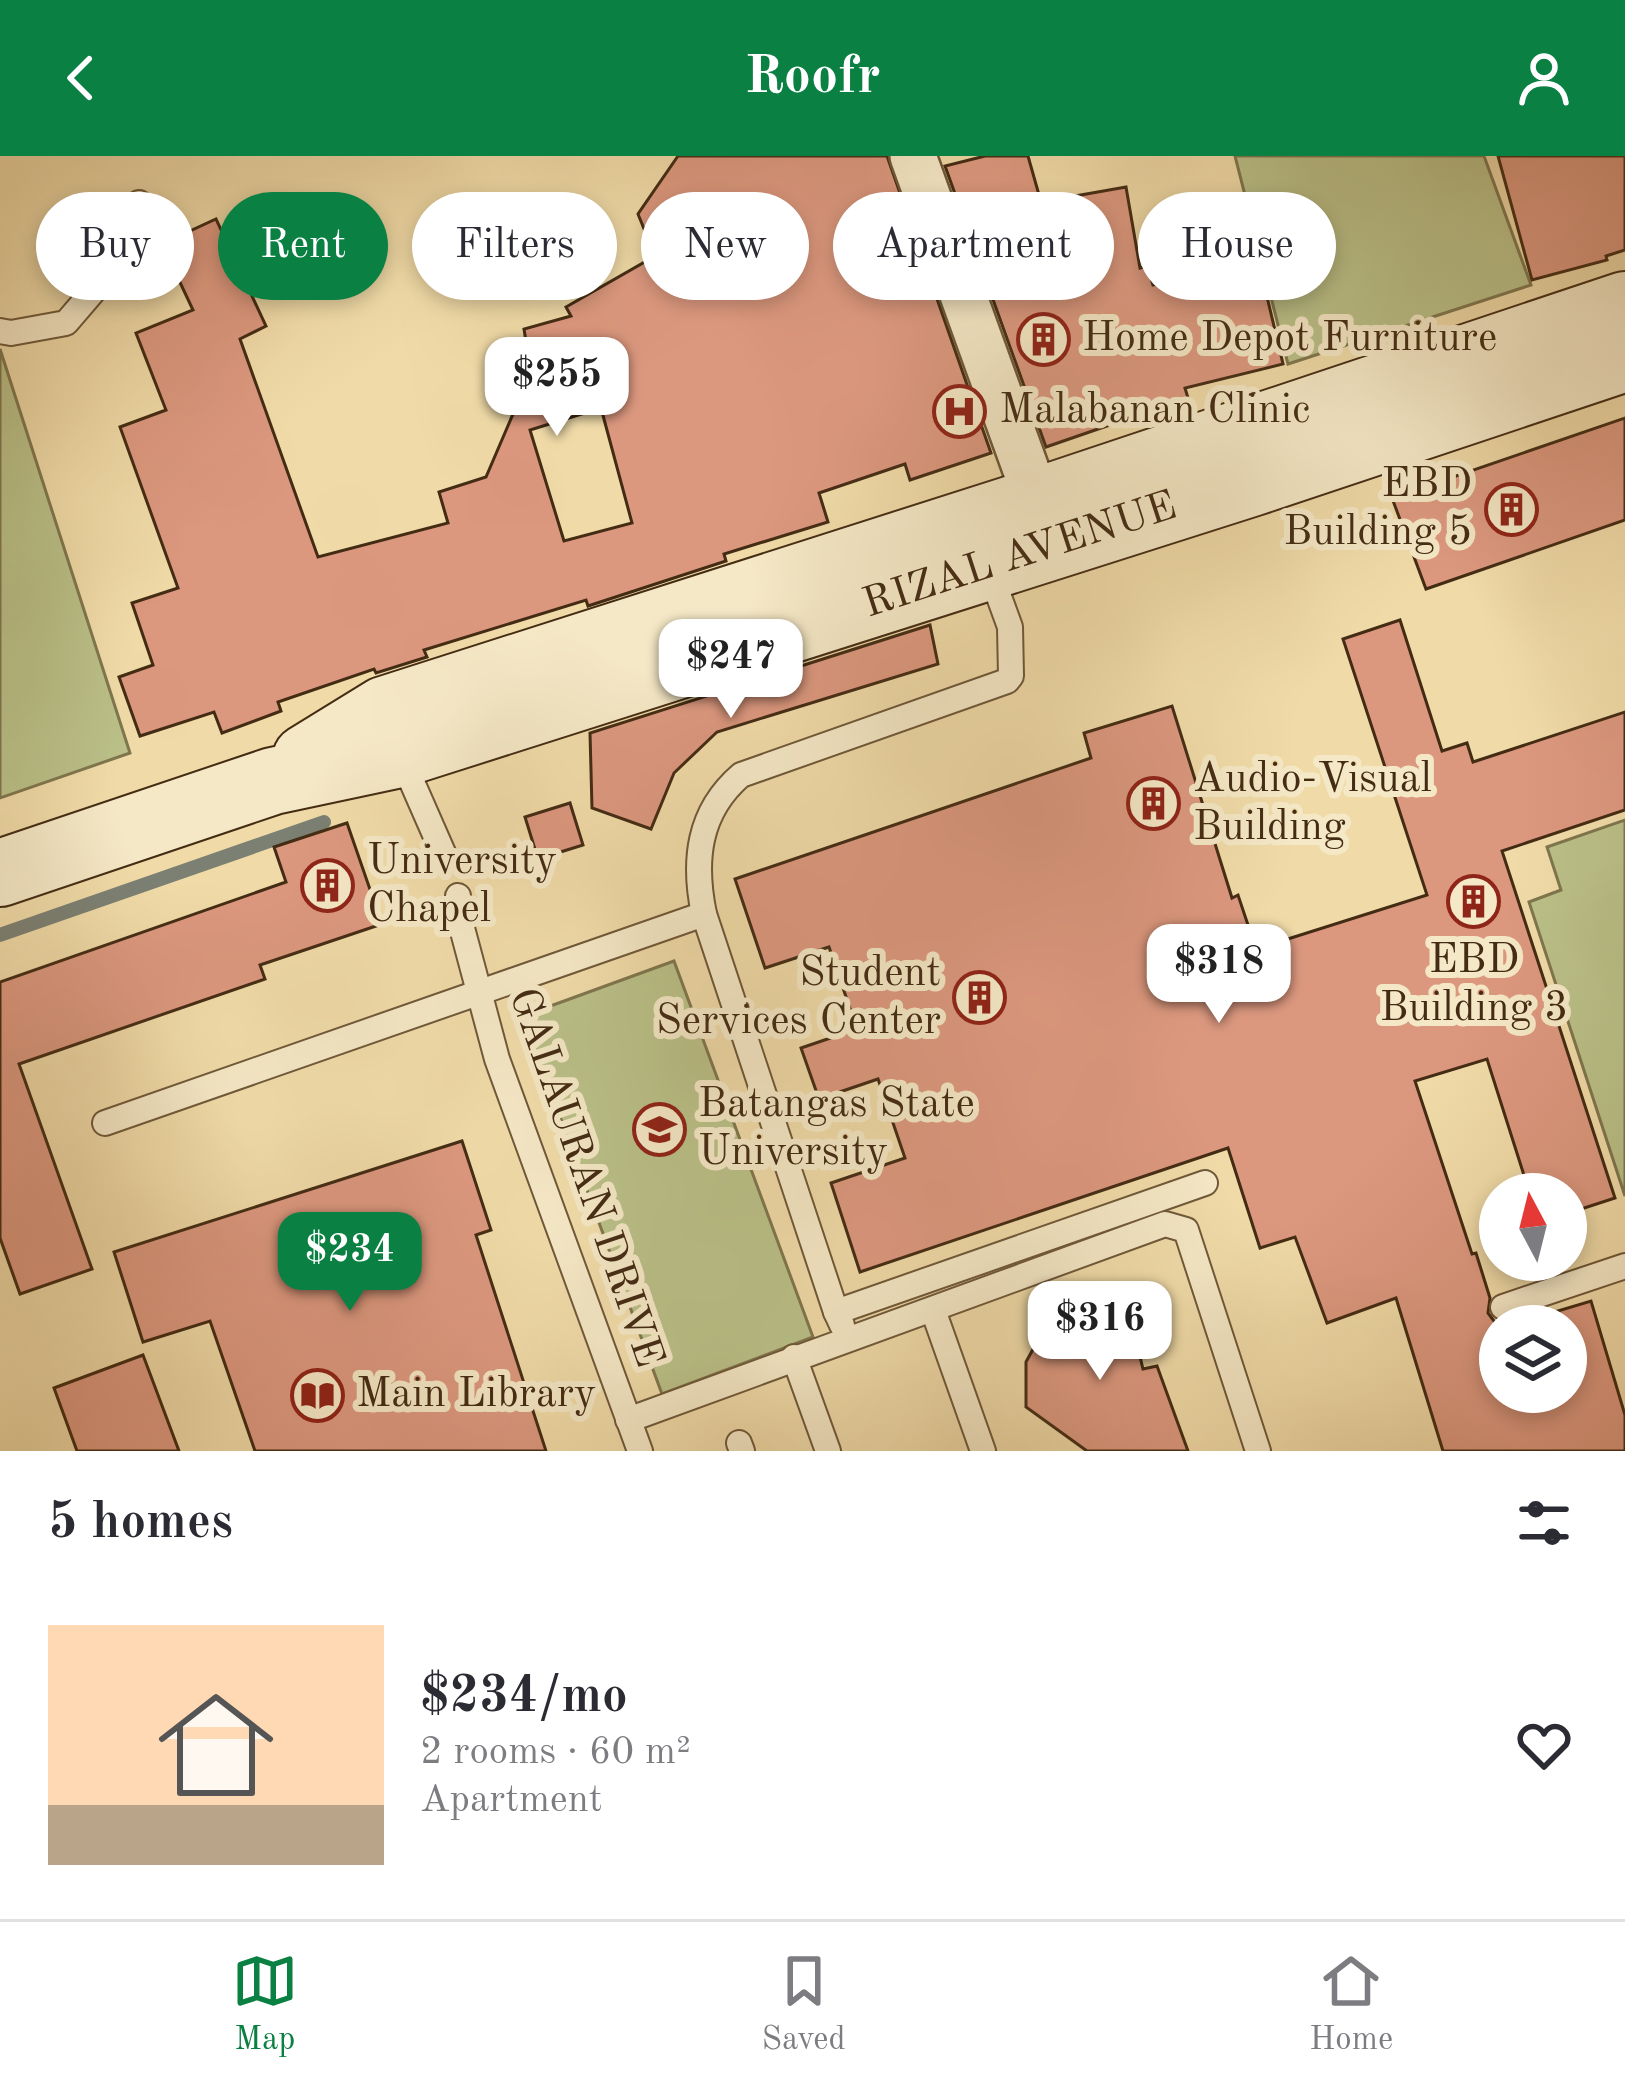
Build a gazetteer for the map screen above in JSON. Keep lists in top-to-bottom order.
{
  "streets": {
    "main road": ["RIZAL AVENUE"],
    "lane": ["GALAURAN DRIVE"]
  },
  "places": {
    "building": [
      "Home Depot Furniture",
      "EBD Building 5",
      "Audio-Visual Building",
      "University Chapel",
      "EBD Building 3",
      "Student Services Center"
    ],
    "hospital": ["Malabanan Clinic"],
    "school or university": ["Batangas State University"],
    "library": ["Main Library"]
  },
  "north": "top",
  "page": {
    "header": "Roofr",
    "chip": [
      "Buy",
      "Rent",
      "Filters",
      "New",
      "Apartment",
      "House"
    ],
    "price": [
      "$255",
      "$247",
      "$318",
      "$234",
      "$316"
    ],
    "heading": "5 homes",
    "list": [
      {
        "name": "$234/mo",
        "note": "2 rooms · 60 m² · Apartment"
      }
    ],
    "tabs": ["Map", "Saved", "Home"]
  }
}
